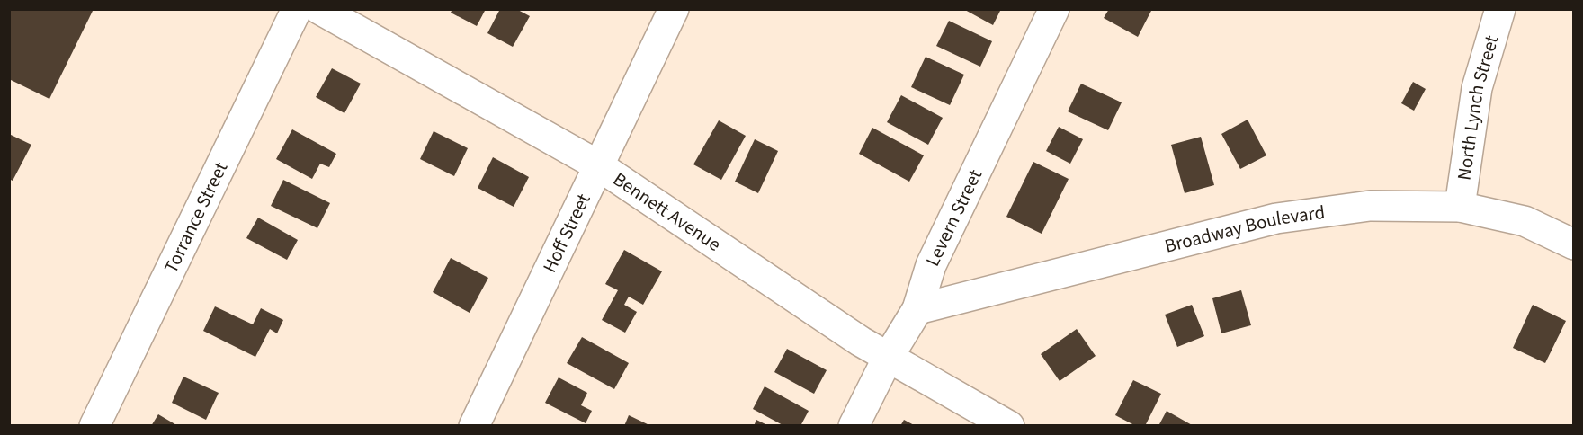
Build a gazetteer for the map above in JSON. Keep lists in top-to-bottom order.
{
  "streets": {
    "street": [
      "North Lynch Street",
      "Bennett Avenue",
      "Torrance Street",
      "Levern Street",
      "Broadway Boulevard",
      "Hoff Street"
    ]
  },
  "crossings": [
    ["North Lynch Street", "Broadway Boulevard"],
    ["Bennett Avenue", "Levern Street"],
    ["Bennett Avenue", "Hoff Street"],
    ["Levern Street", "Broadway Boulevard"]
  ]
}
